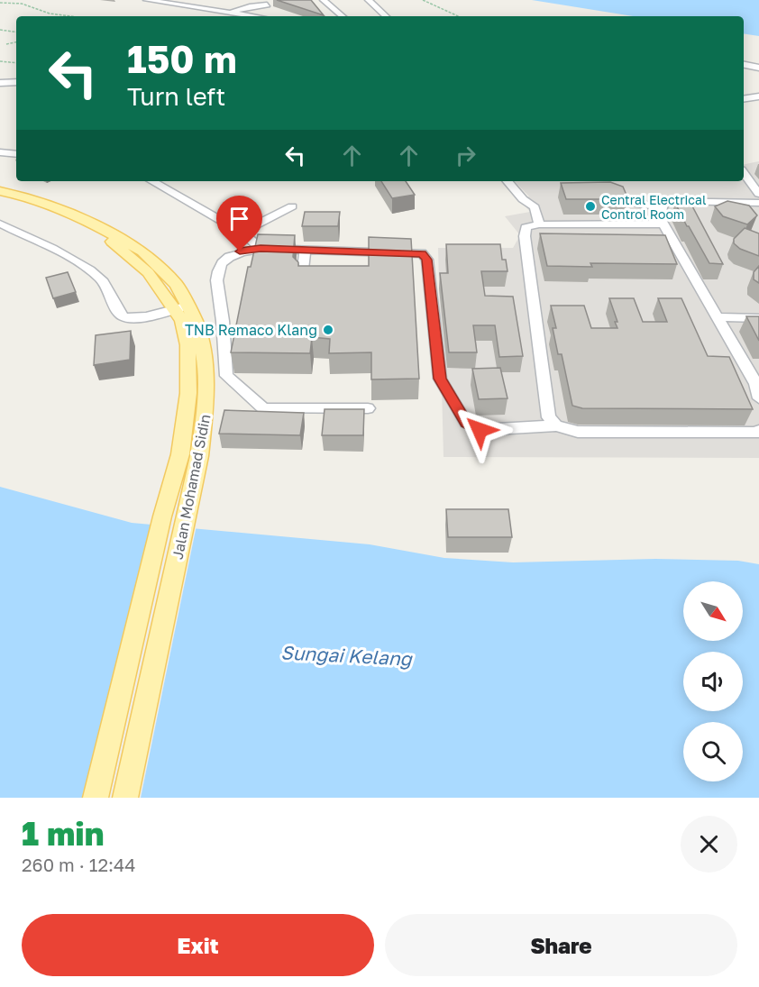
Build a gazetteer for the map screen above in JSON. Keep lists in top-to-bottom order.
{
  "streets": {
    "main road": ["Jalan Mohamad Sidin"]
  },
  "water": ["Sungai Kelang"],
  "places": ["Central Electrical Control Room", "TNB Remaco Klang"],
  "north": "bottom right",
  "page": {
    "turn": ["150 m", "Turn left"],
    "heading": ["1 min", "260 m · 12:44"],
    "buttons": ["Exit", "Share"]
  }
}
